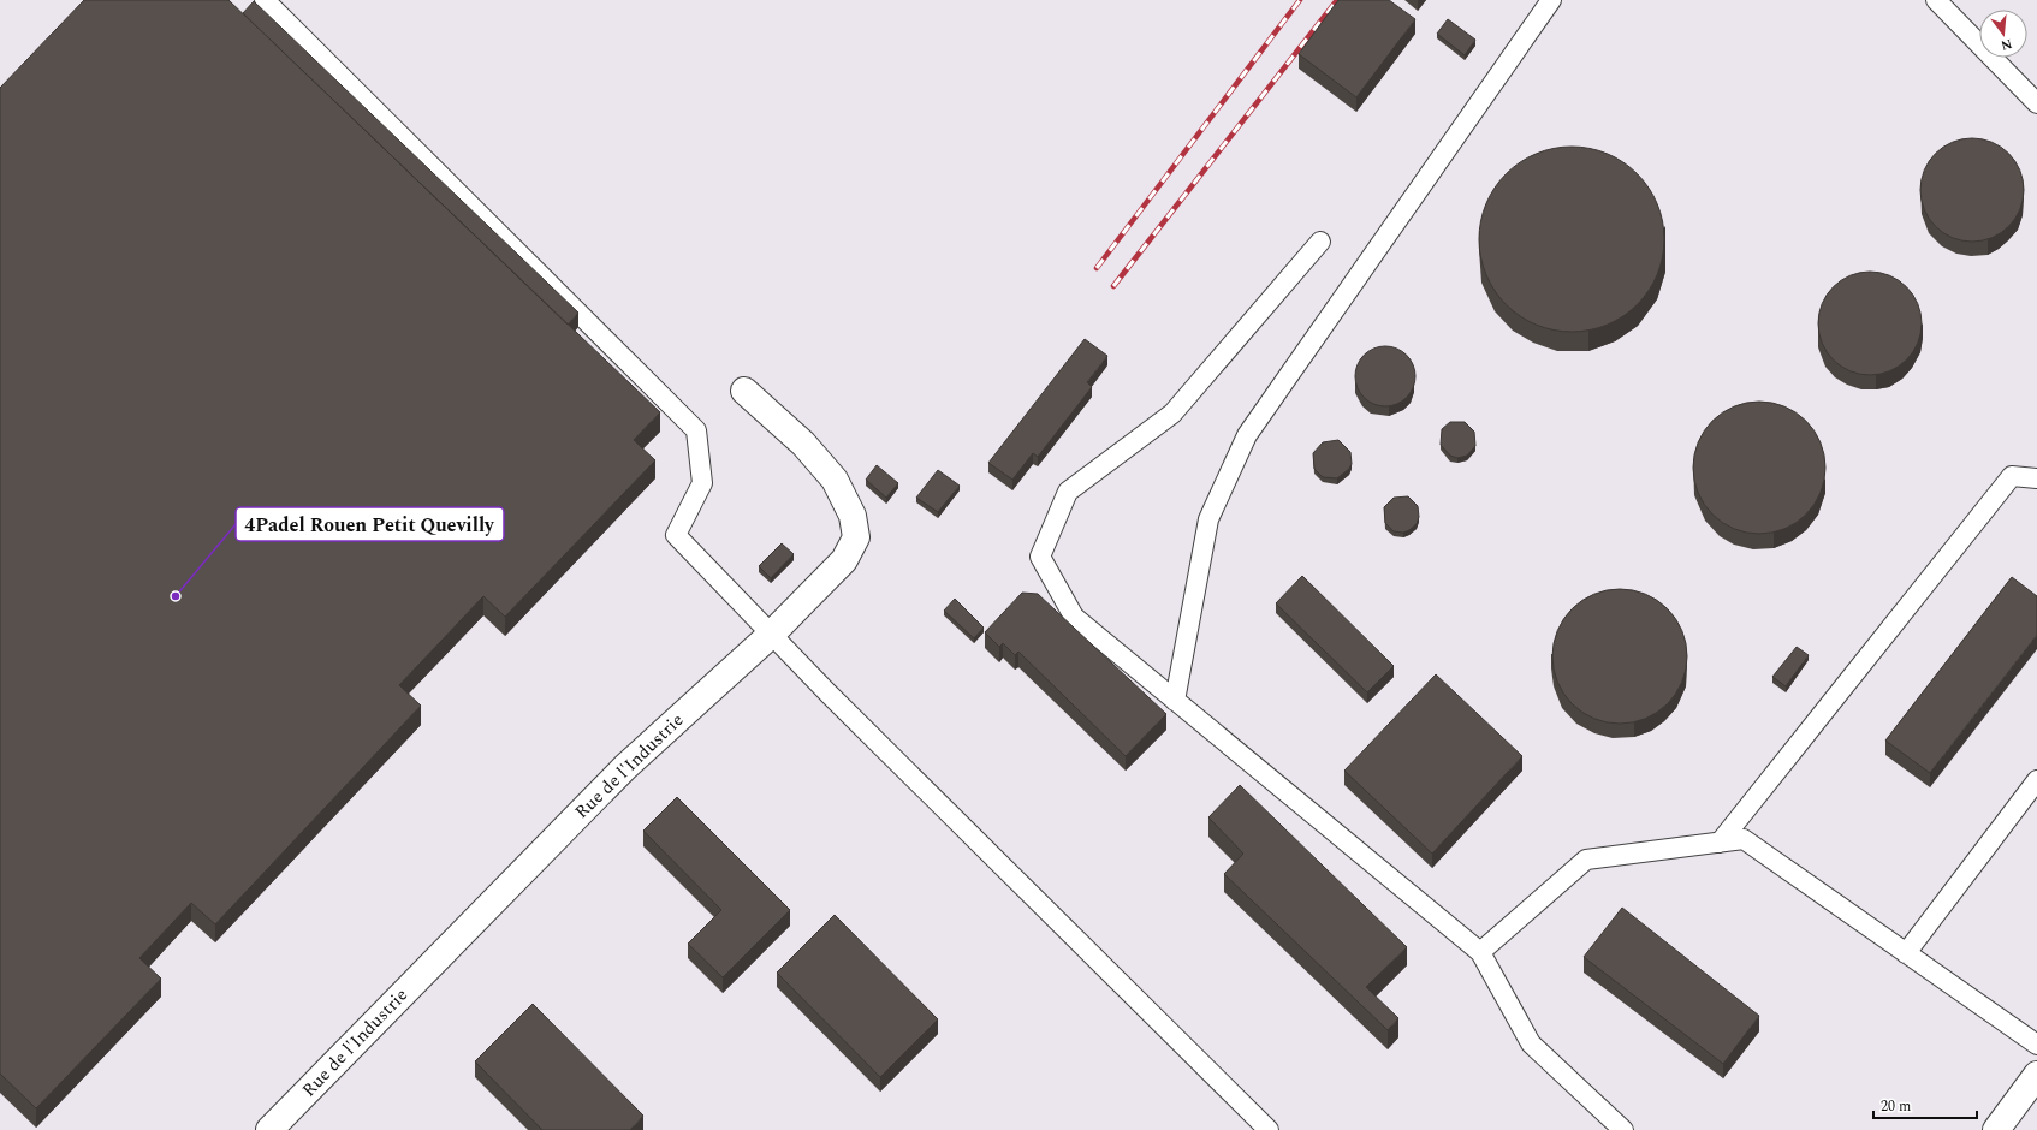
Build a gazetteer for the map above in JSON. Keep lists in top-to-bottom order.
{
  "streets": {
    "street": ["Rue de l'Industrie"]
  },
  "places": ["4Padel Rouen Petit Quevilly"],
  "scale_bar": "20 m",
  "north": "bottom"
}
